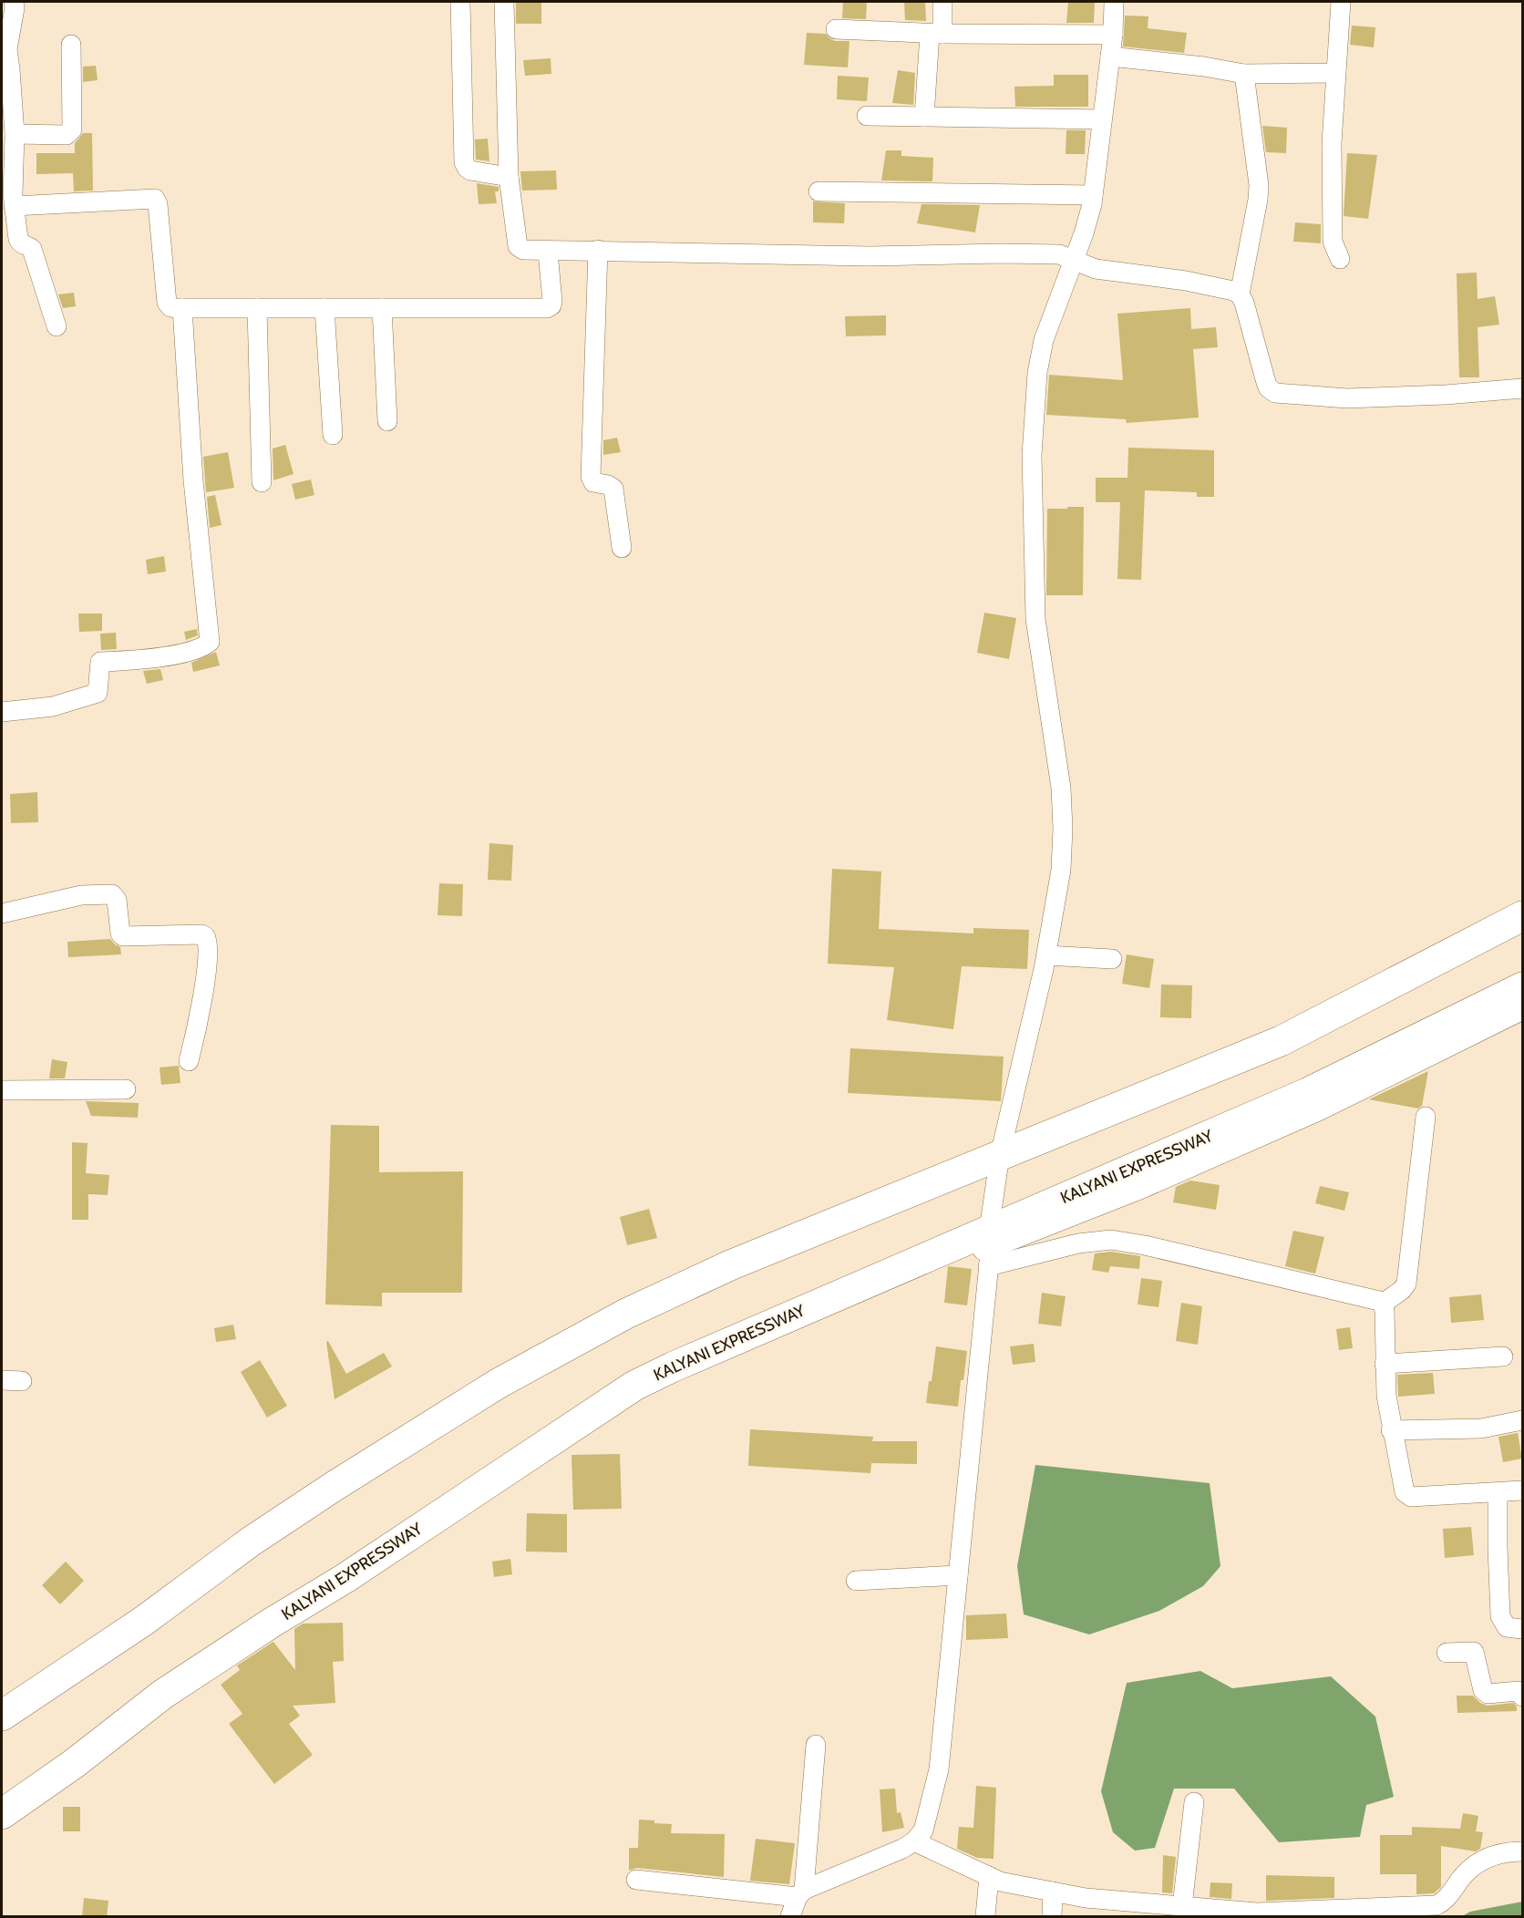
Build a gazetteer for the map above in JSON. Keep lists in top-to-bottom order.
{
  "streets": {
    "highway": ["KALYANI EXPRESSWAY"]
  }
}
